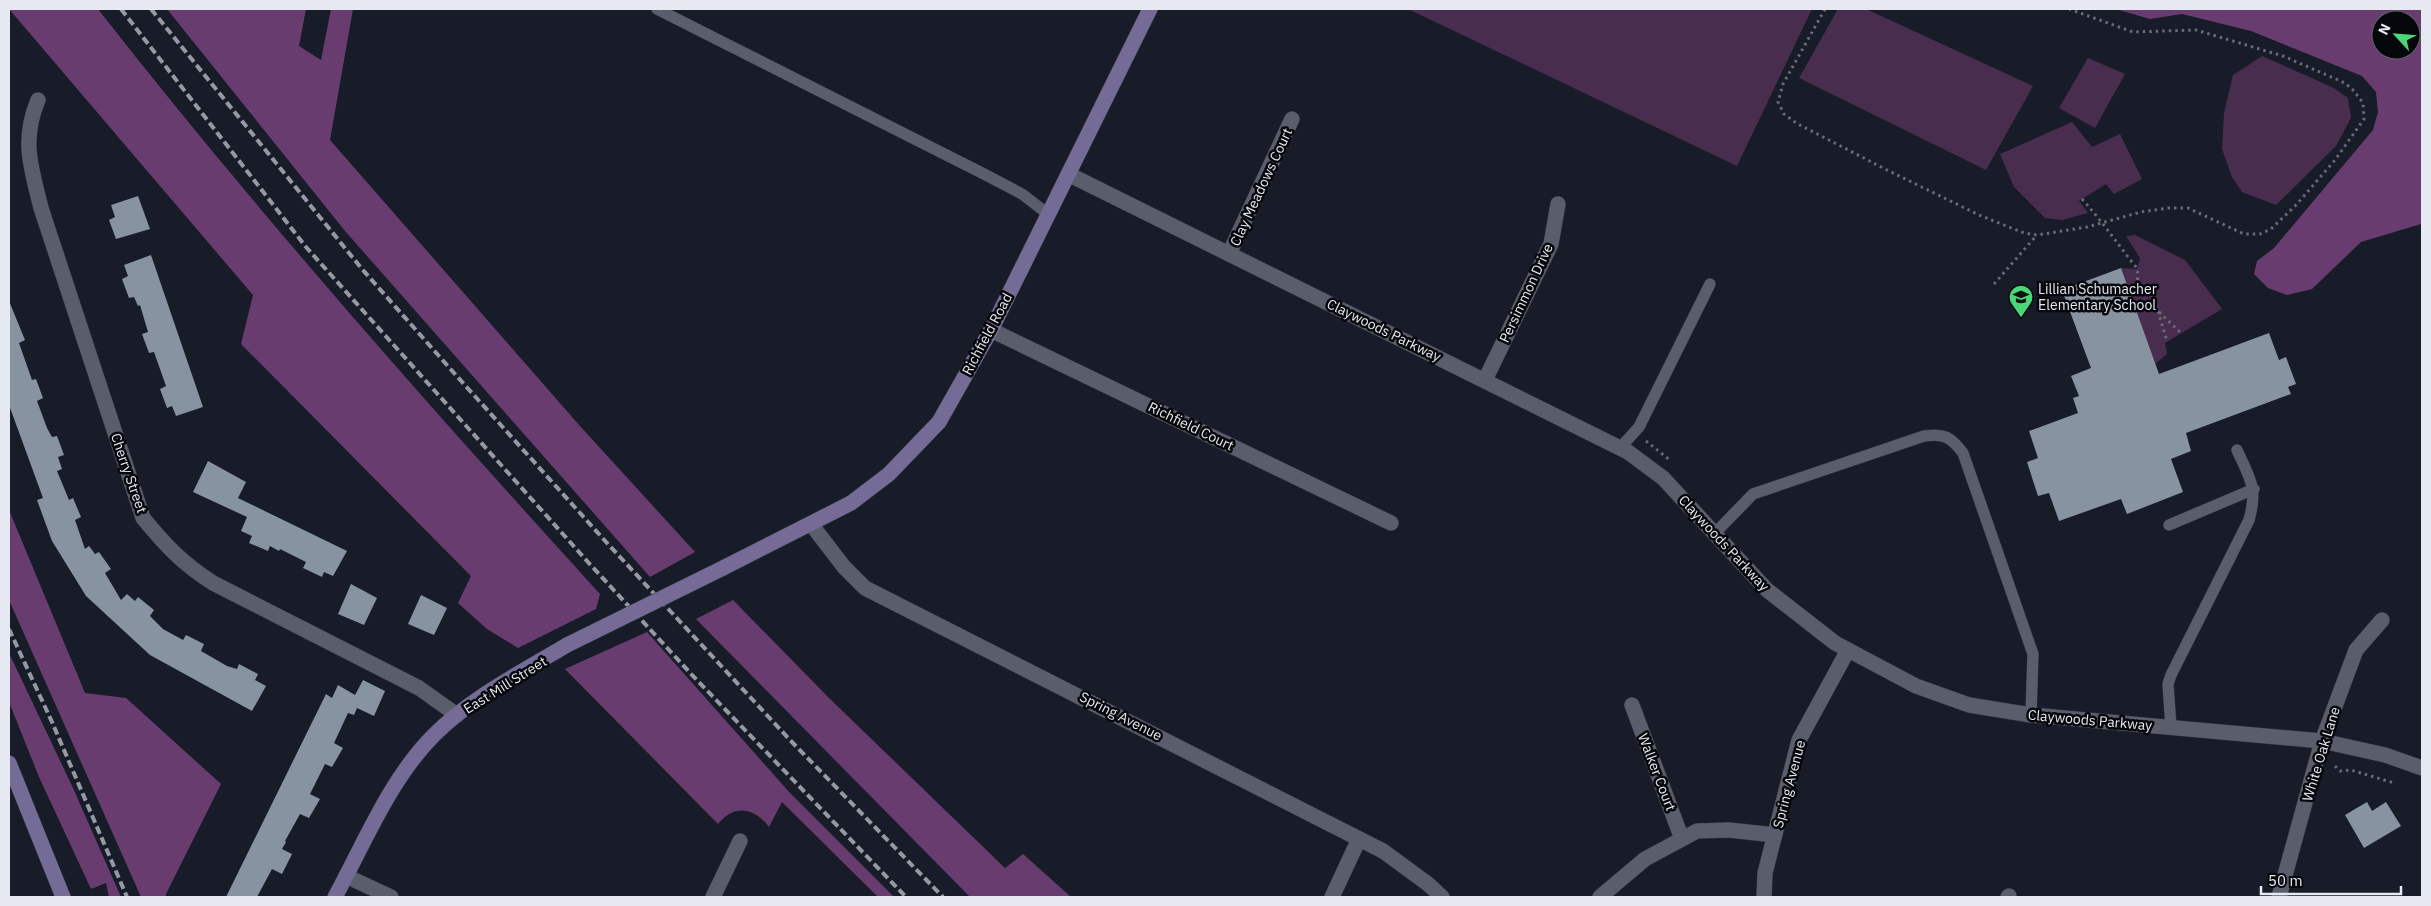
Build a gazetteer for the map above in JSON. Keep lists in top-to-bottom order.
{
  "streets": {
    "street": [
      "Clay Meadows Court",
      "Persimmon Drive",
      "Claywoods Parkway",
      "Richfield Road",
      "Richfield Court",
      "Cherry Street",
      "East Mill Street",
      "Spring Avenue",
      "White Oak Lane",
      "Walker Court"
    ]
  },
  "crossings": [
    ["Clay Meadows Court", "Claywoods Parkway"],
    ["Persimmon Drive", "Claywoods Parkway"],
    ["Claywoods Parkway", "Richfield Road"],
    ["Claywoods Parkway", "Spring Avenue"],
    ["Claywoods Parkway", "White Oak Lane"],
    ["Richfield Road", "Richfield Court"],
    ["Richfield Road", "East Mill Street"],
    ["Richfield Road", "Spring Avenue"],
    ["Cherry Street", "East Mill Street"]
  ],
  "places": {
    "school or university": ["Lillian Schumacher Elementary School"]
  },
  "scale_bar": "50 m",
  "north": "top left"
}
